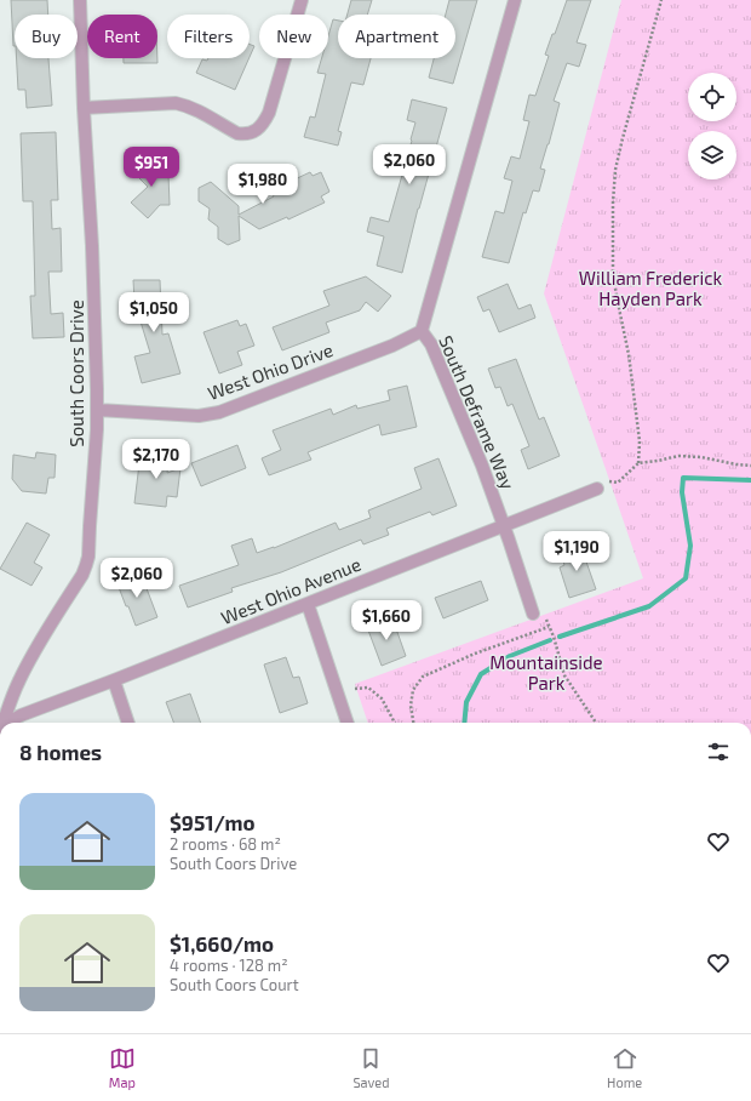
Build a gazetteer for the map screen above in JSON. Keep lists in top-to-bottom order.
{
  "streets": {
    "street": [
      "West Ohio Drive",
      "South Coors Drive",
      "South Deframe Way",
      "West Ohio Avenue"
    ]
  },
  "crossings": [
    ["West Ohio Drive", "South Coors Drive"],
    ["West Ohio Drive", "South Deframe Way"],
    ["South Deframe Way", "West Ohio Avenue"]
  ],
  "parks": ["William Frederick Hayden Park", "Mountainside Park"],
  "page": {
    "chip": [
      "Buy",
      "Rent",
      "Filters",
      "New",
      "Apartment"
    ],
    "price": [
      "$2,060",
      "$951",
      "$1,980",
      "$1,050",
      "$2,170",
      "$1,190",
      "$2,060",
      "$1,660"
    ],
    "heading": "8 homes",
    "list": [
      {
        "name": "$951/mo",
        "note": "2 rooms · 68 m² · South Coors Drive"
      },
      {
        "name": "$1,660/mo",
        "note": "4 rooms · 128 m² · South Coors Court"
      }
    ],
    "tabs": ["Map", "Saved", "Home"]
  }
}
